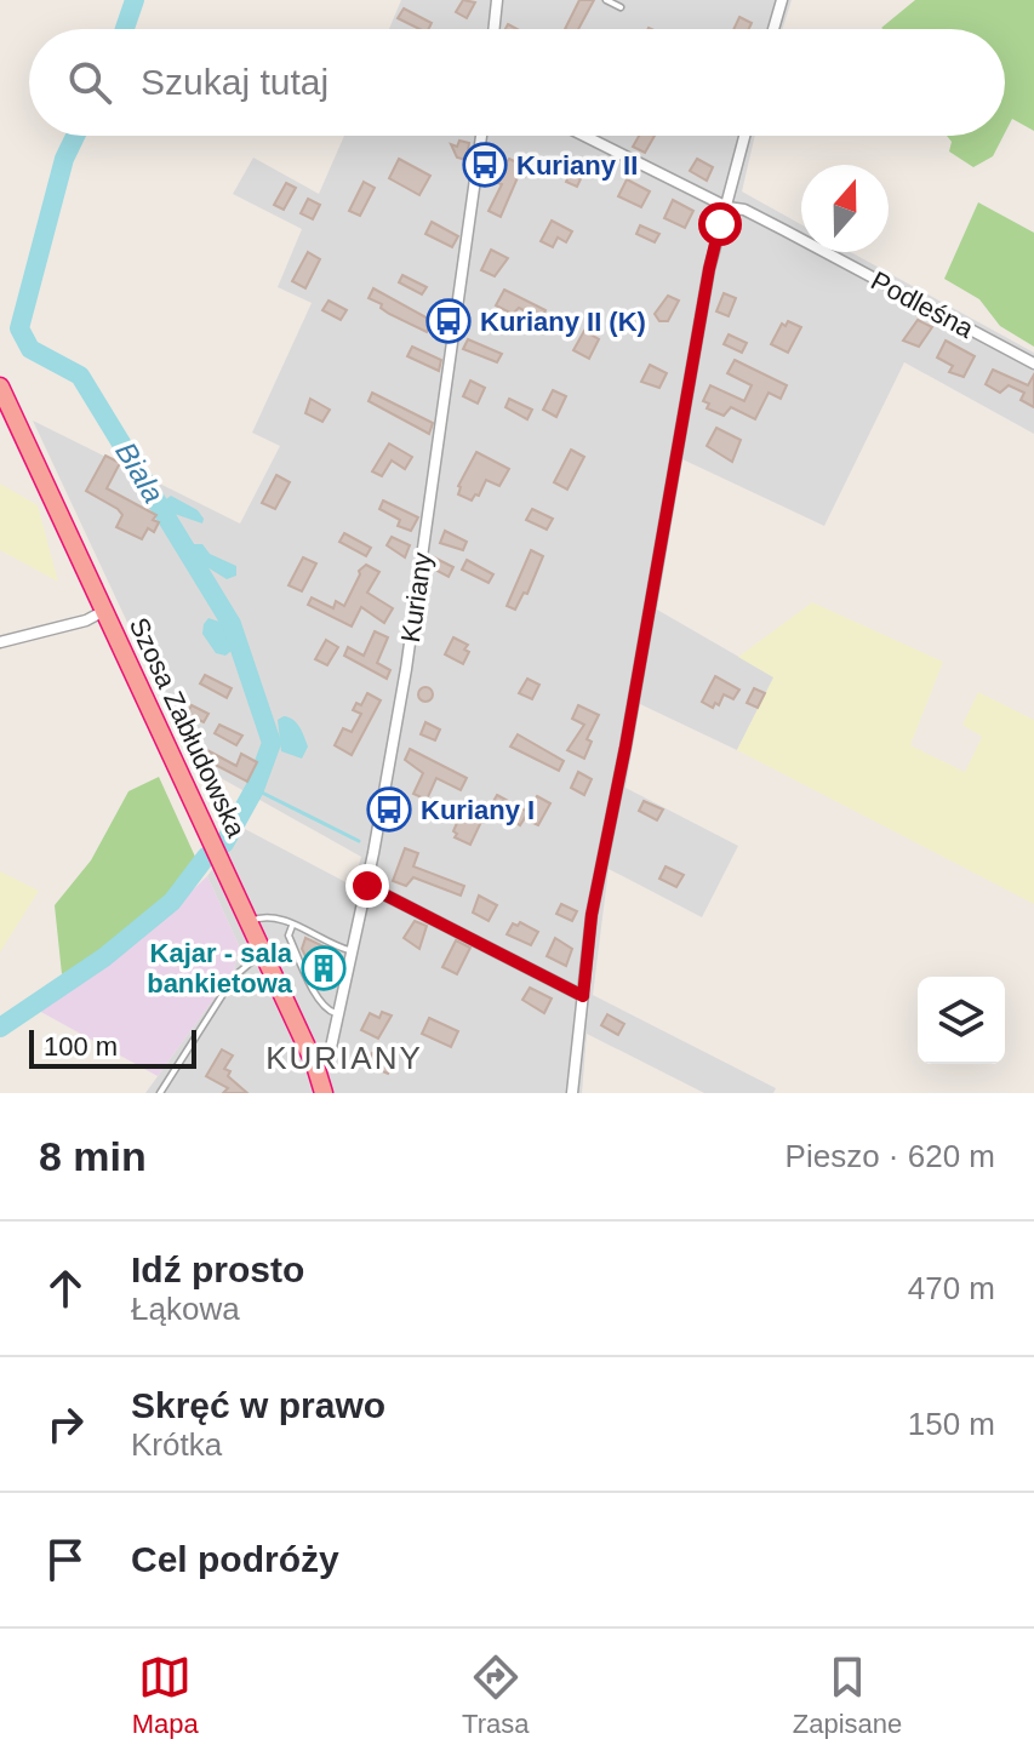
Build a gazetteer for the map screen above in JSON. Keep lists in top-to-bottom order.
{
  "streets": {
    "highway": ["Szosa Zabłudowska"],
    "street": ["Podleśna", "Kuriany"]
  },
  "crossings": [
    ["Kuriany", "Szosa Zabłudowska"]
  ],
  "districts": ["KURIANY"],
  "water": ["Biala"],
  "places": {
    "bus stop": ["Kuriany II", "Kuriany II (K)", "Kuriany I"],
    "building": ["Kajar - sala bankietowa"]
  },
  "scale_bar": "100 m",
  "north": "top",
  "page": {
    "search": "Szukaj tutaj",
    "scale": "100 m",
    "heading": ["8 min", "Pieszo · 620 m"],
    "list": [
      ["Idź prosto", "Łąkowa", "470 m"],
      ["Skręć w prawo", "Krótka", "150 m"],
      "Cel podróży"
    ],
    "nav": ["Mapa", "Trasa", "Zapisane"]
  }
}
